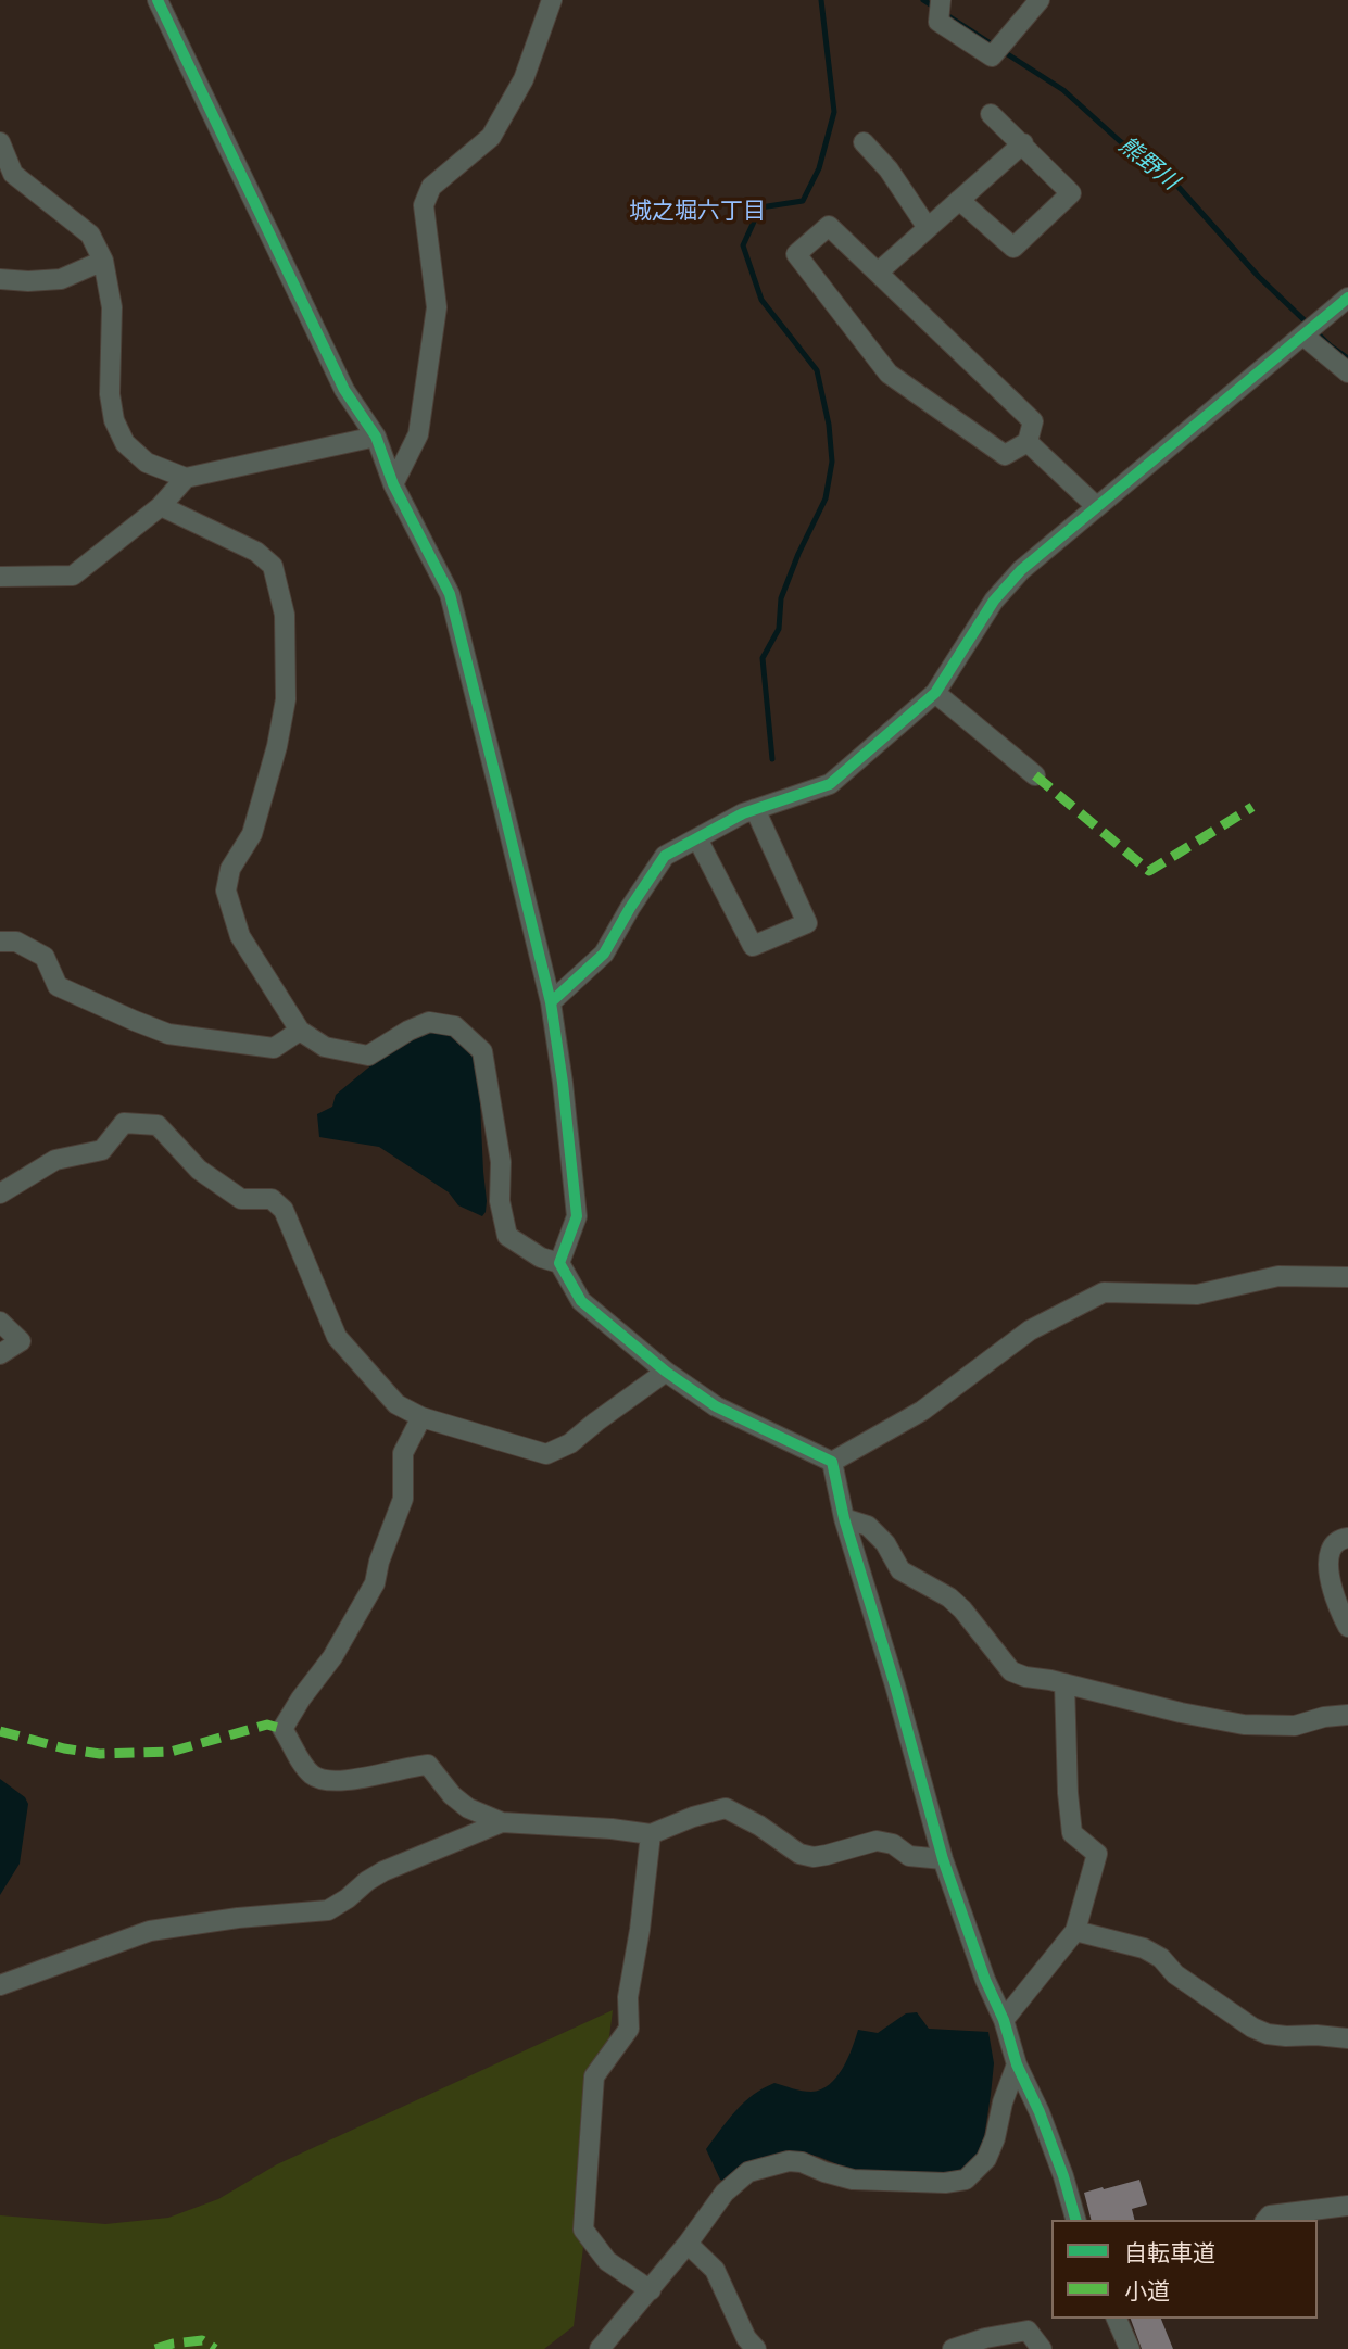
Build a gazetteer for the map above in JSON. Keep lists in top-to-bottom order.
{
  "districts": ["城之堀六丁目"],
  "water": ["熊野川"],
  "legend": ["自転車道", "小道"]
}
